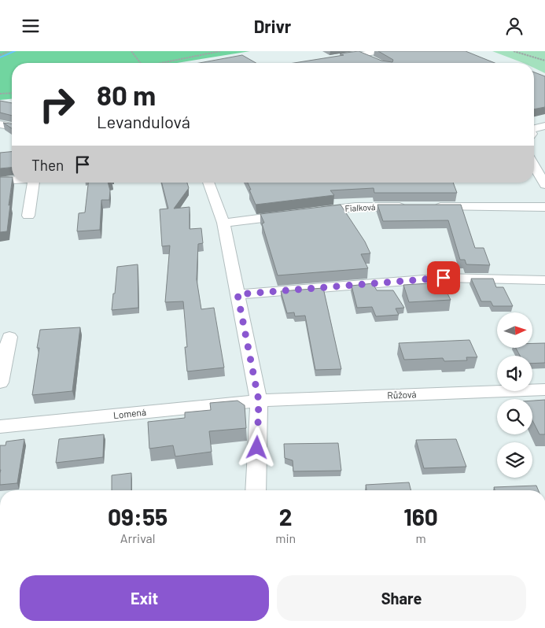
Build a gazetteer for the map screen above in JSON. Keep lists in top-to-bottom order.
{
  "streets": {
    "street": ["Fialková", "Růžová", "Lomená"]
  },
  "crossings": [
    ["Růžová", "Lomená"]
  ],
  "north": "right",
  "page": {
    "header": "Drivr",
    "turn": ["80 m", "Levandulová"],
    "then": "Then",
    "eta": [
      "09:55",
      "Arrival",
      "2",
      "min",
      "160",
      "m"
    ],
    "buttons": ["Exit", "Share"]
  }
}
